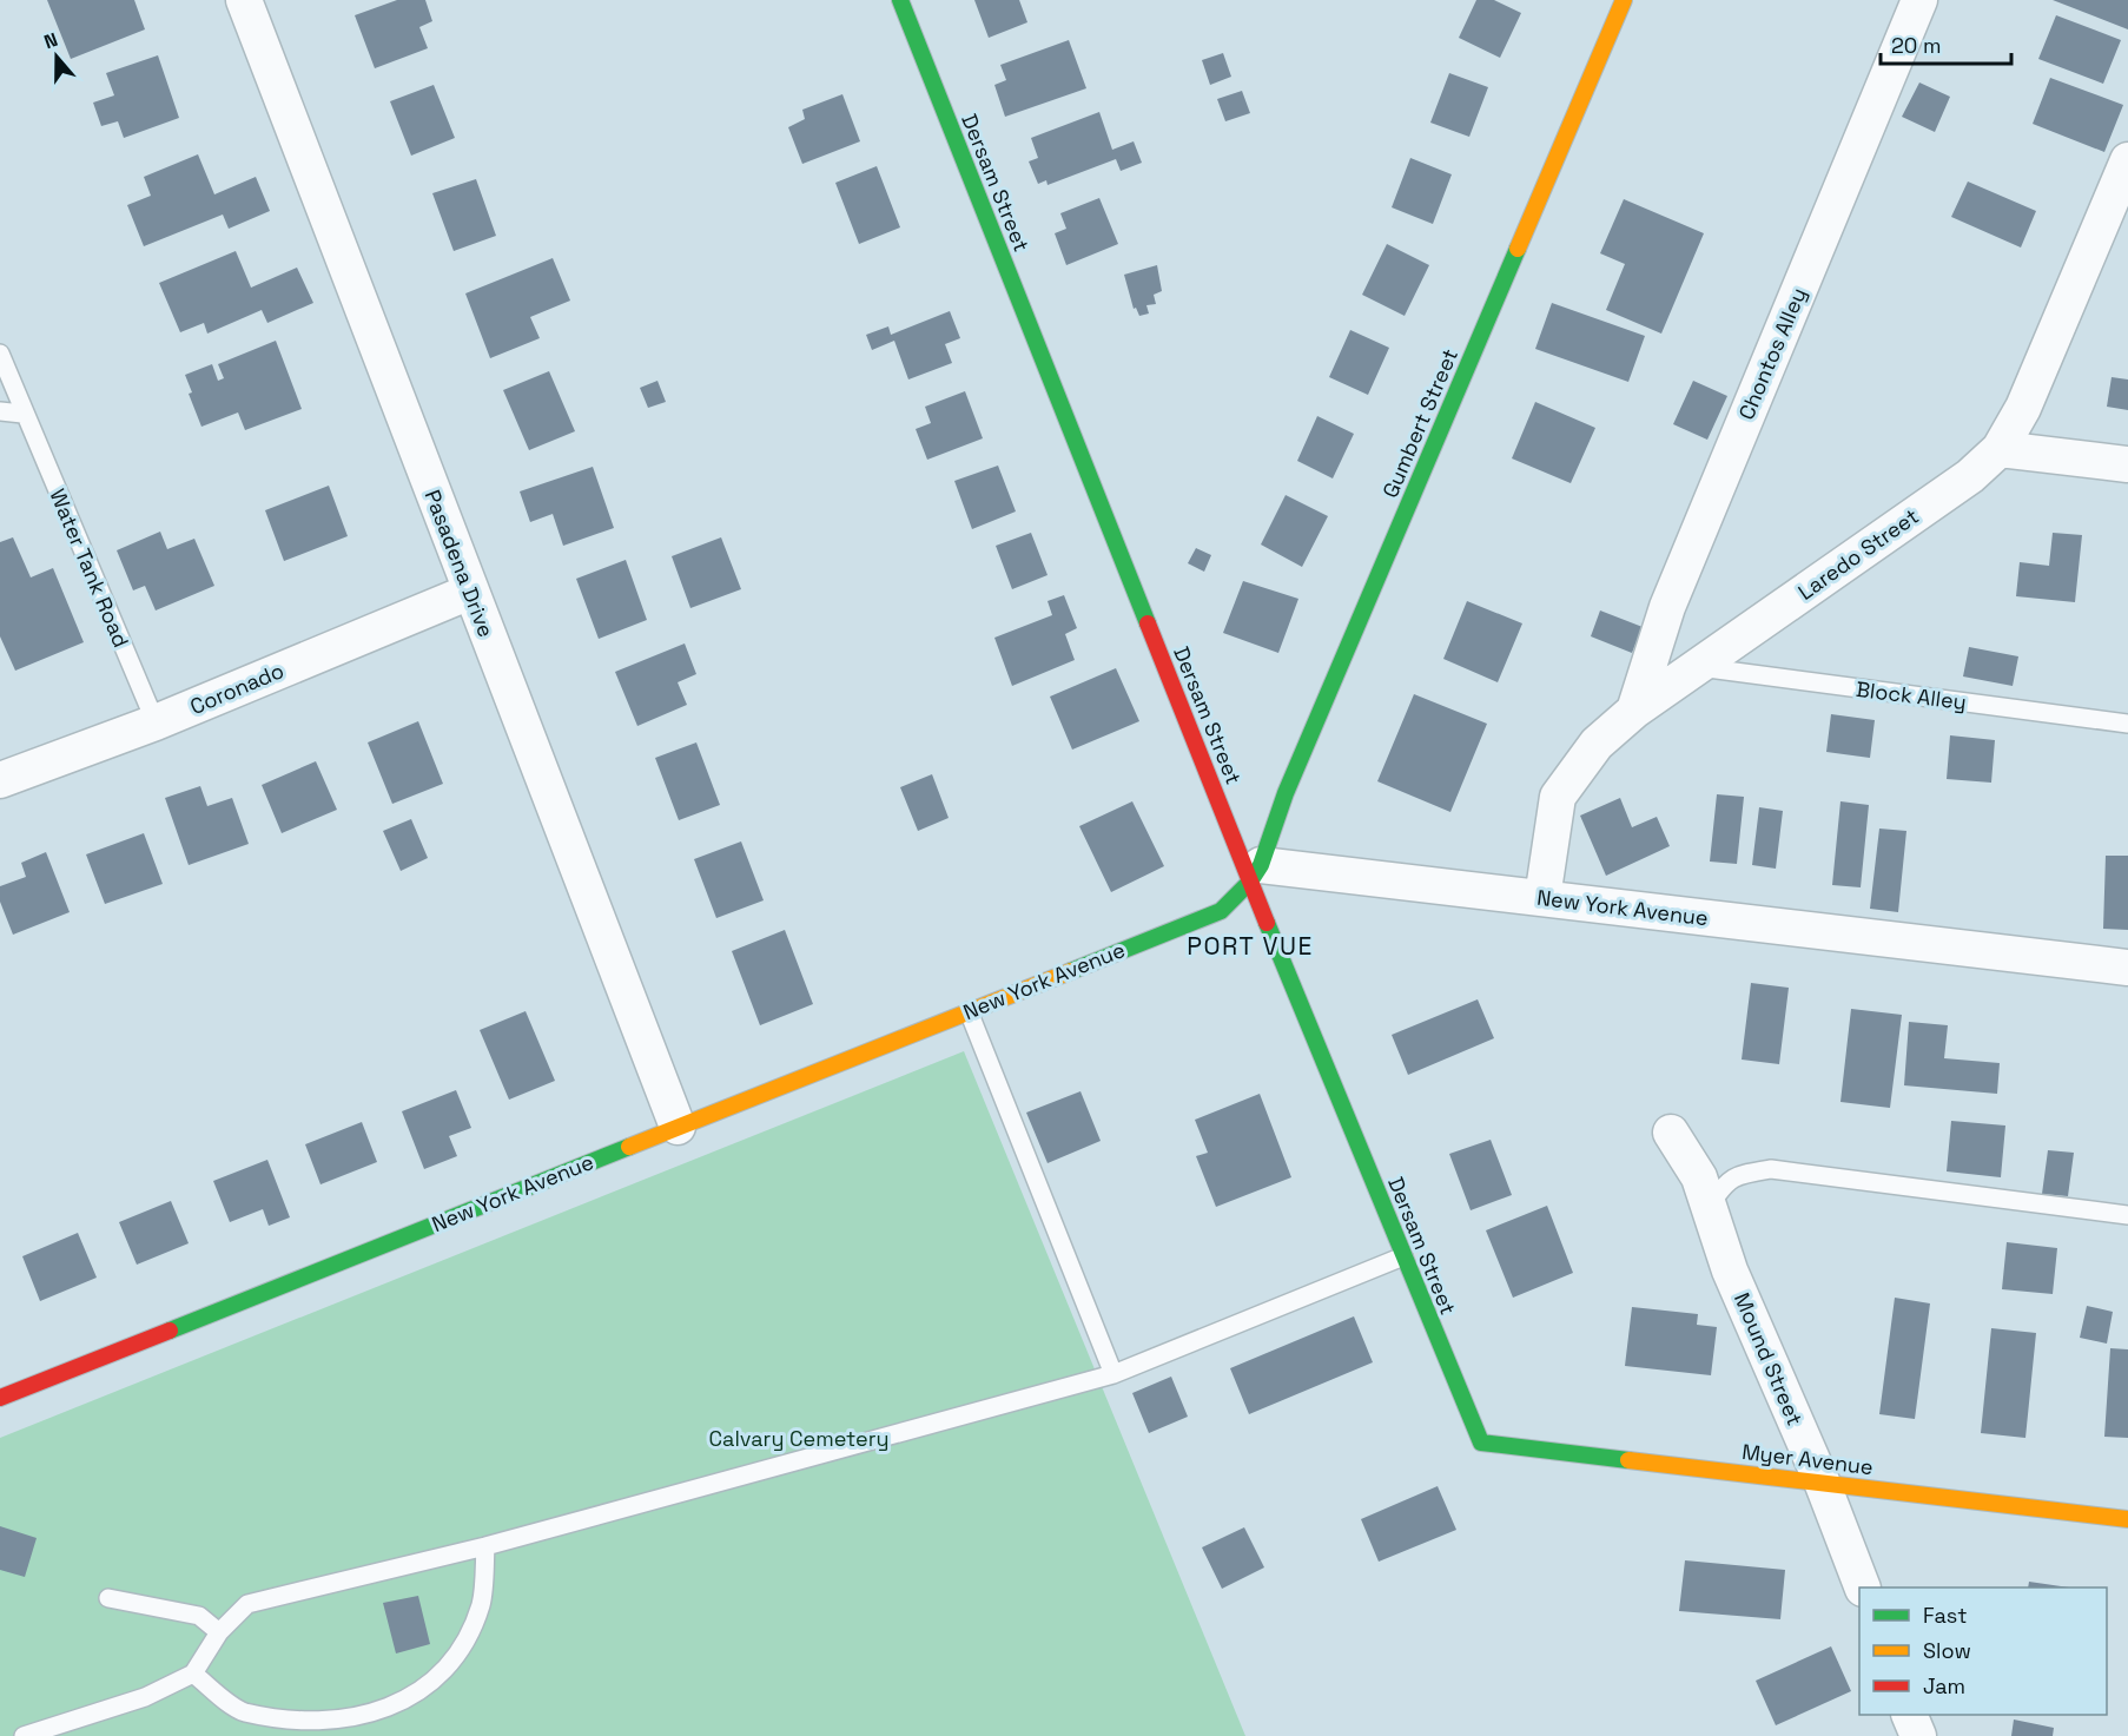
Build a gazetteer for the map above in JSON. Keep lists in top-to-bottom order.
{
  "streets": {
    "street": [
      "Dersam Street",
      "Chontos Alley",
      "Gumbert Street",
      "Laredo Street",
      "Pasadena Drive",
      "Coronado",
      "New York Avenue",
      "Mound Street",
      "Myer Avenue"
    ],
    "lane": ["Water Tank Road", "Block Alley"]
  },
  "crossings": [
    ["Dersam Street", "Gumbert Street"],
    ["Dersam Street", "New York Avenue"],
    ["Dersam Street", "Myer Avenue"],
    ["Chontos Alley", "Laredo Street"],
    ["Gumbert Street", "New York Avenue"],
    ["Laredo Street", "Block Alley"],
    ["Laredo Street", "New York Avenue"],
    ["Pasadena Drive", "Coronado"],
    ["Pasadena Drive", "New York Avenue"],
    ["Water Tank Road", "Coronado"],
    ["Mound Street", "Myer Avenue"]
  ],
  "districts": ["PORT VUE"],
  "parks": ["Calvary Cemetery"],
  "legend": ["Fast", "Slow", "Jam"],
  "scale_bar": "20 m",
  "north": "top"
}
